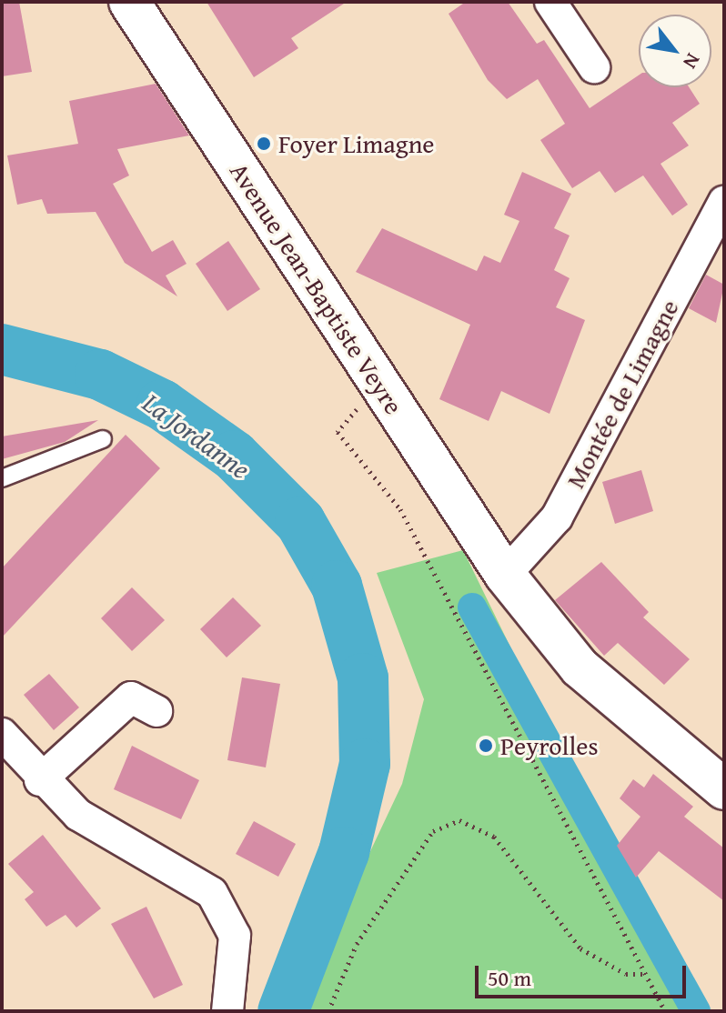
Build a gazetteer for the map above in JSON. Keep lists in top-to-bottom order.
{
  "streets": {
    "main road": ["Avenue Jean-Baptiste Veyre"],
    "street": ["Montée de Limagne"]
  },
  "crossings": [
    ["Avenue Jean-Baptiste Veyre", "Montée de Limagne"]
  ],
  "water": ["La Jordanne"],
  "places": ["Foyer Limagne", "Peyrolles"],
  "scale_bar": "50 m",
  "north": "bottom right"
}
